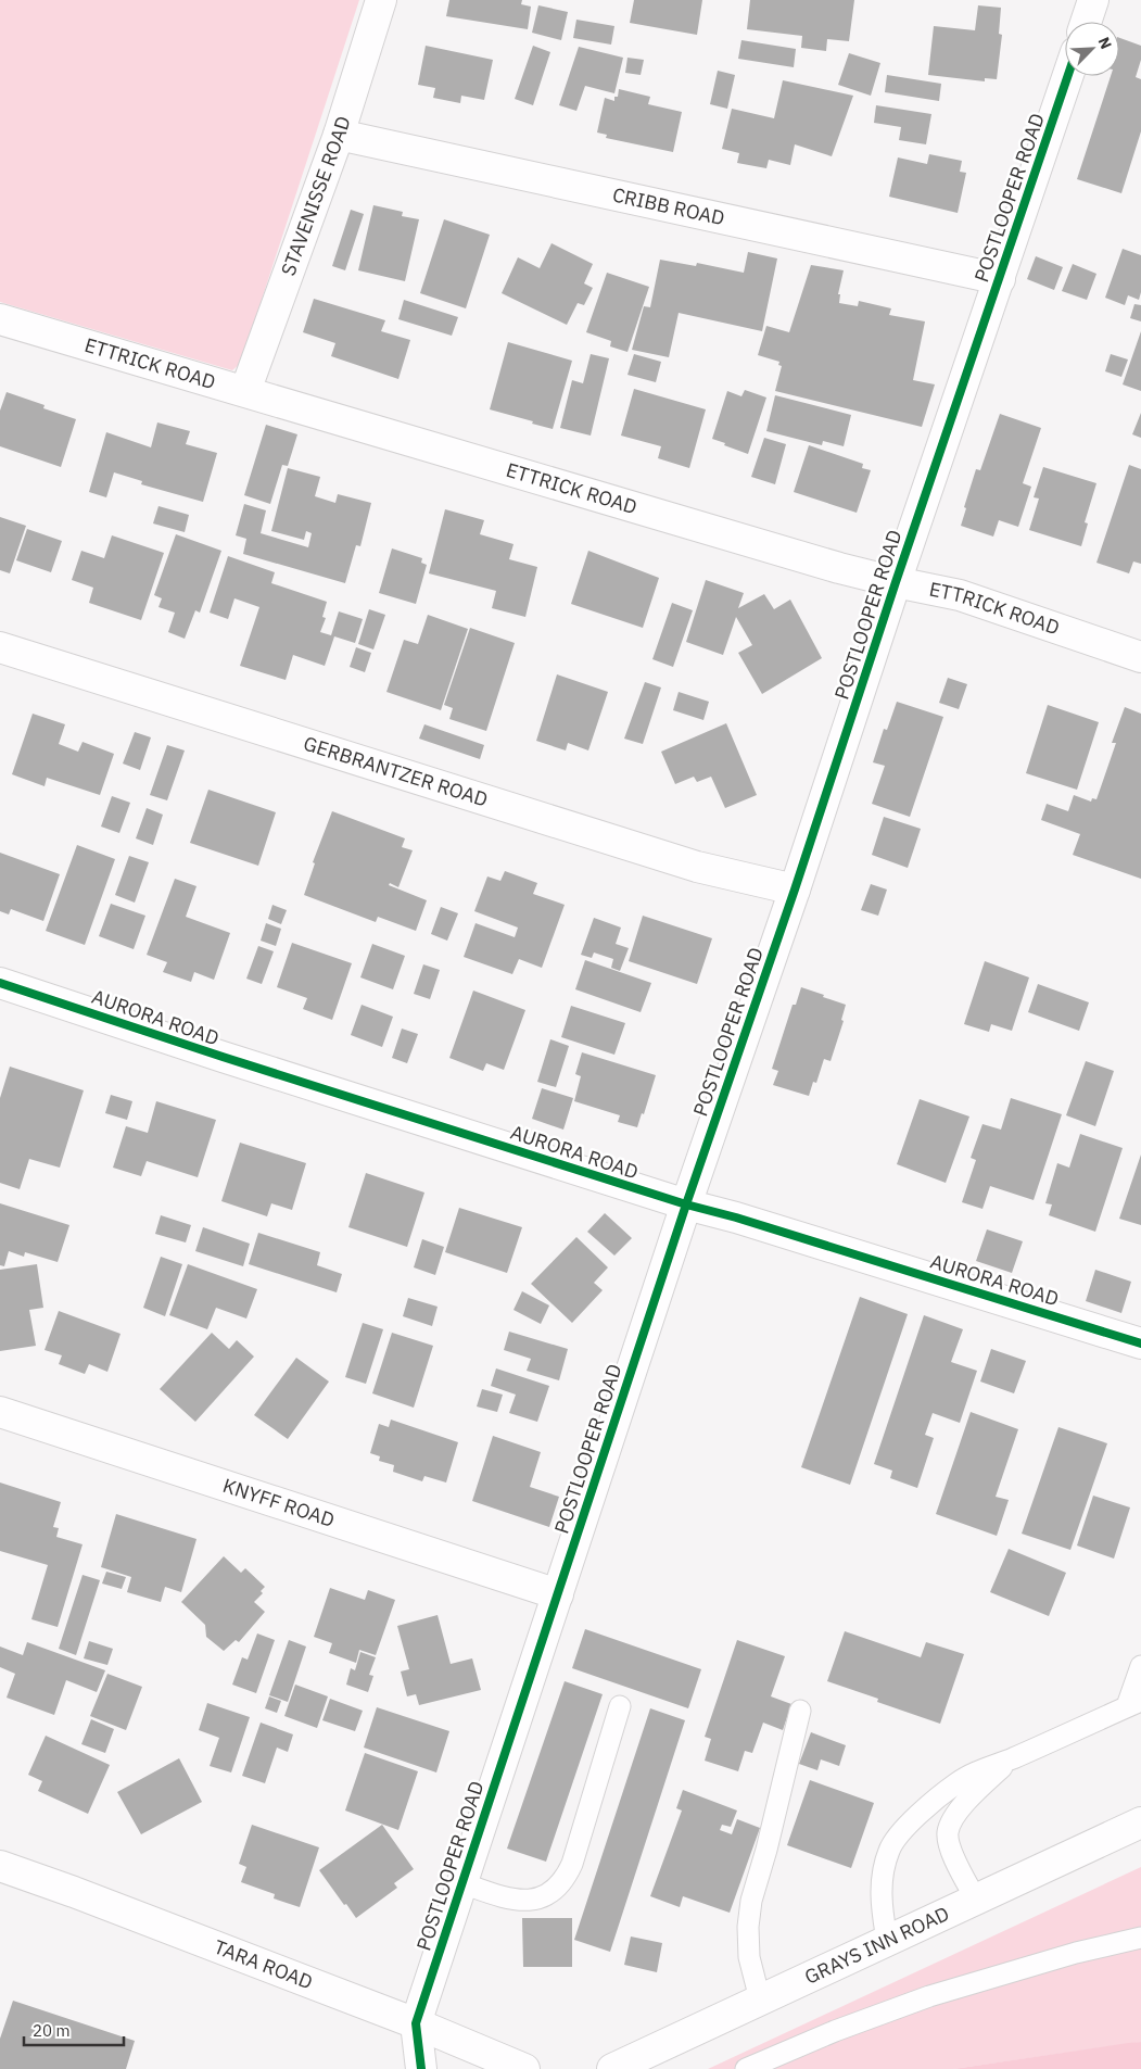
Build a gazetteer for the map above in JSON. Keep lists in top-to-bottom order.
{
  "streets": {
    "street": [
      "STAVENISSE ROAD",
      "POSTLOOPER ROAD",
      "CRIBB ROAD",
      "ETTRICK ROAD",
      "GERBRANTZER ROAD",
      "AURORA ROAD",
      "KNYFF ROAD",
      "GRAYS INN ROAD",
      "TARA ROAD"
    ]
  },
  "crossings": [
    ["STAVENISSE ROAD", "CRIBB ROAD"],
    ["STAVENISSE ROAD", "ETTRICK ROAD"],
    ["POSTLOOPER ROAD", "CRIBB ROAD"],
    ["POSTLOOPER ROAD", "ETTRICK ROAD"],
    ["POSTLOOPER ROAD", "GERBRANTZER ROAD"],
    ["POSTLOOPER ROAD", "AURORA ROAD"],
    ["POSTLOOPER ROAD", "KNYFF ROAD"],
    ["POSTLOOPER ROAD", "TARA ROAD"]
  ],
  "scale_bar": "20 m",
  "north": "top right"
}
